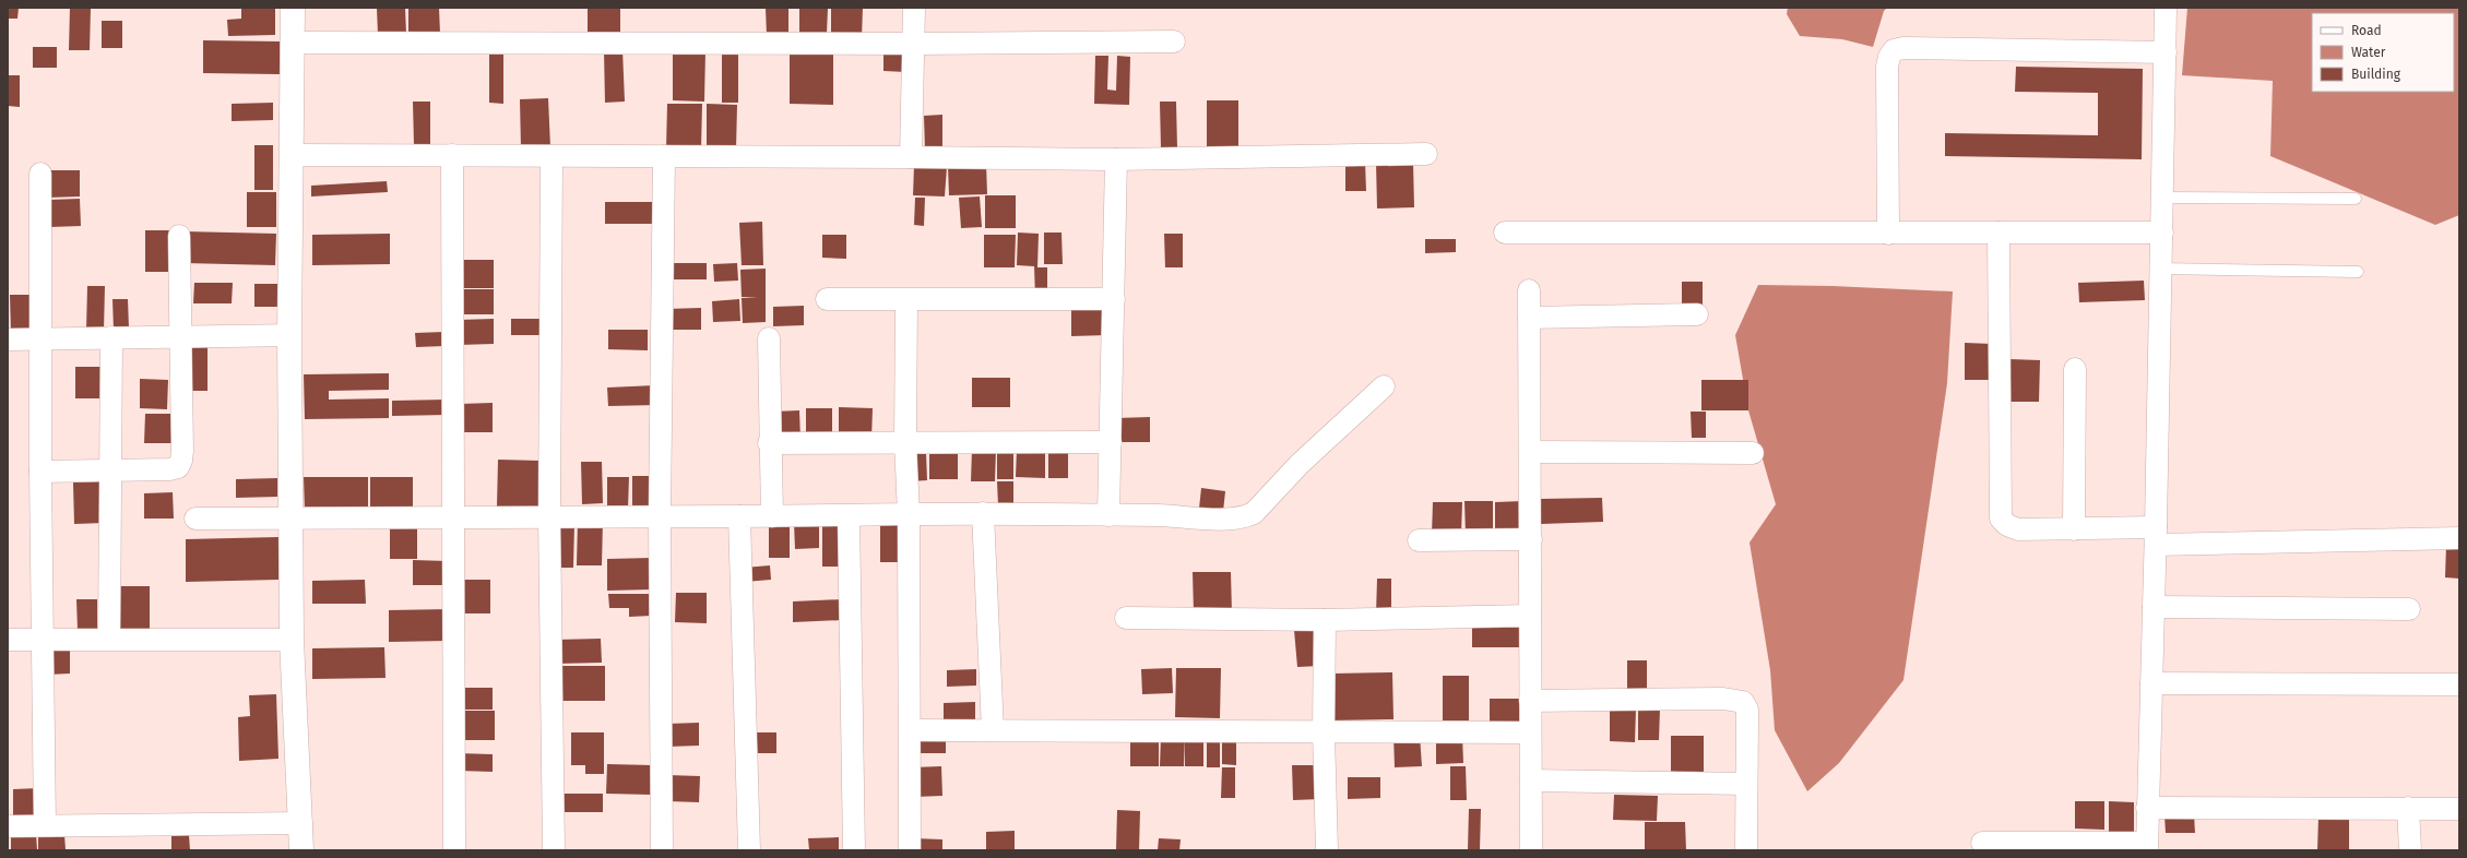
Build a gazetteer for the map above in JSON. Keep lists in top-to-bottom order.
{
  "legend": ["Road", "Water", "Building"]
}
